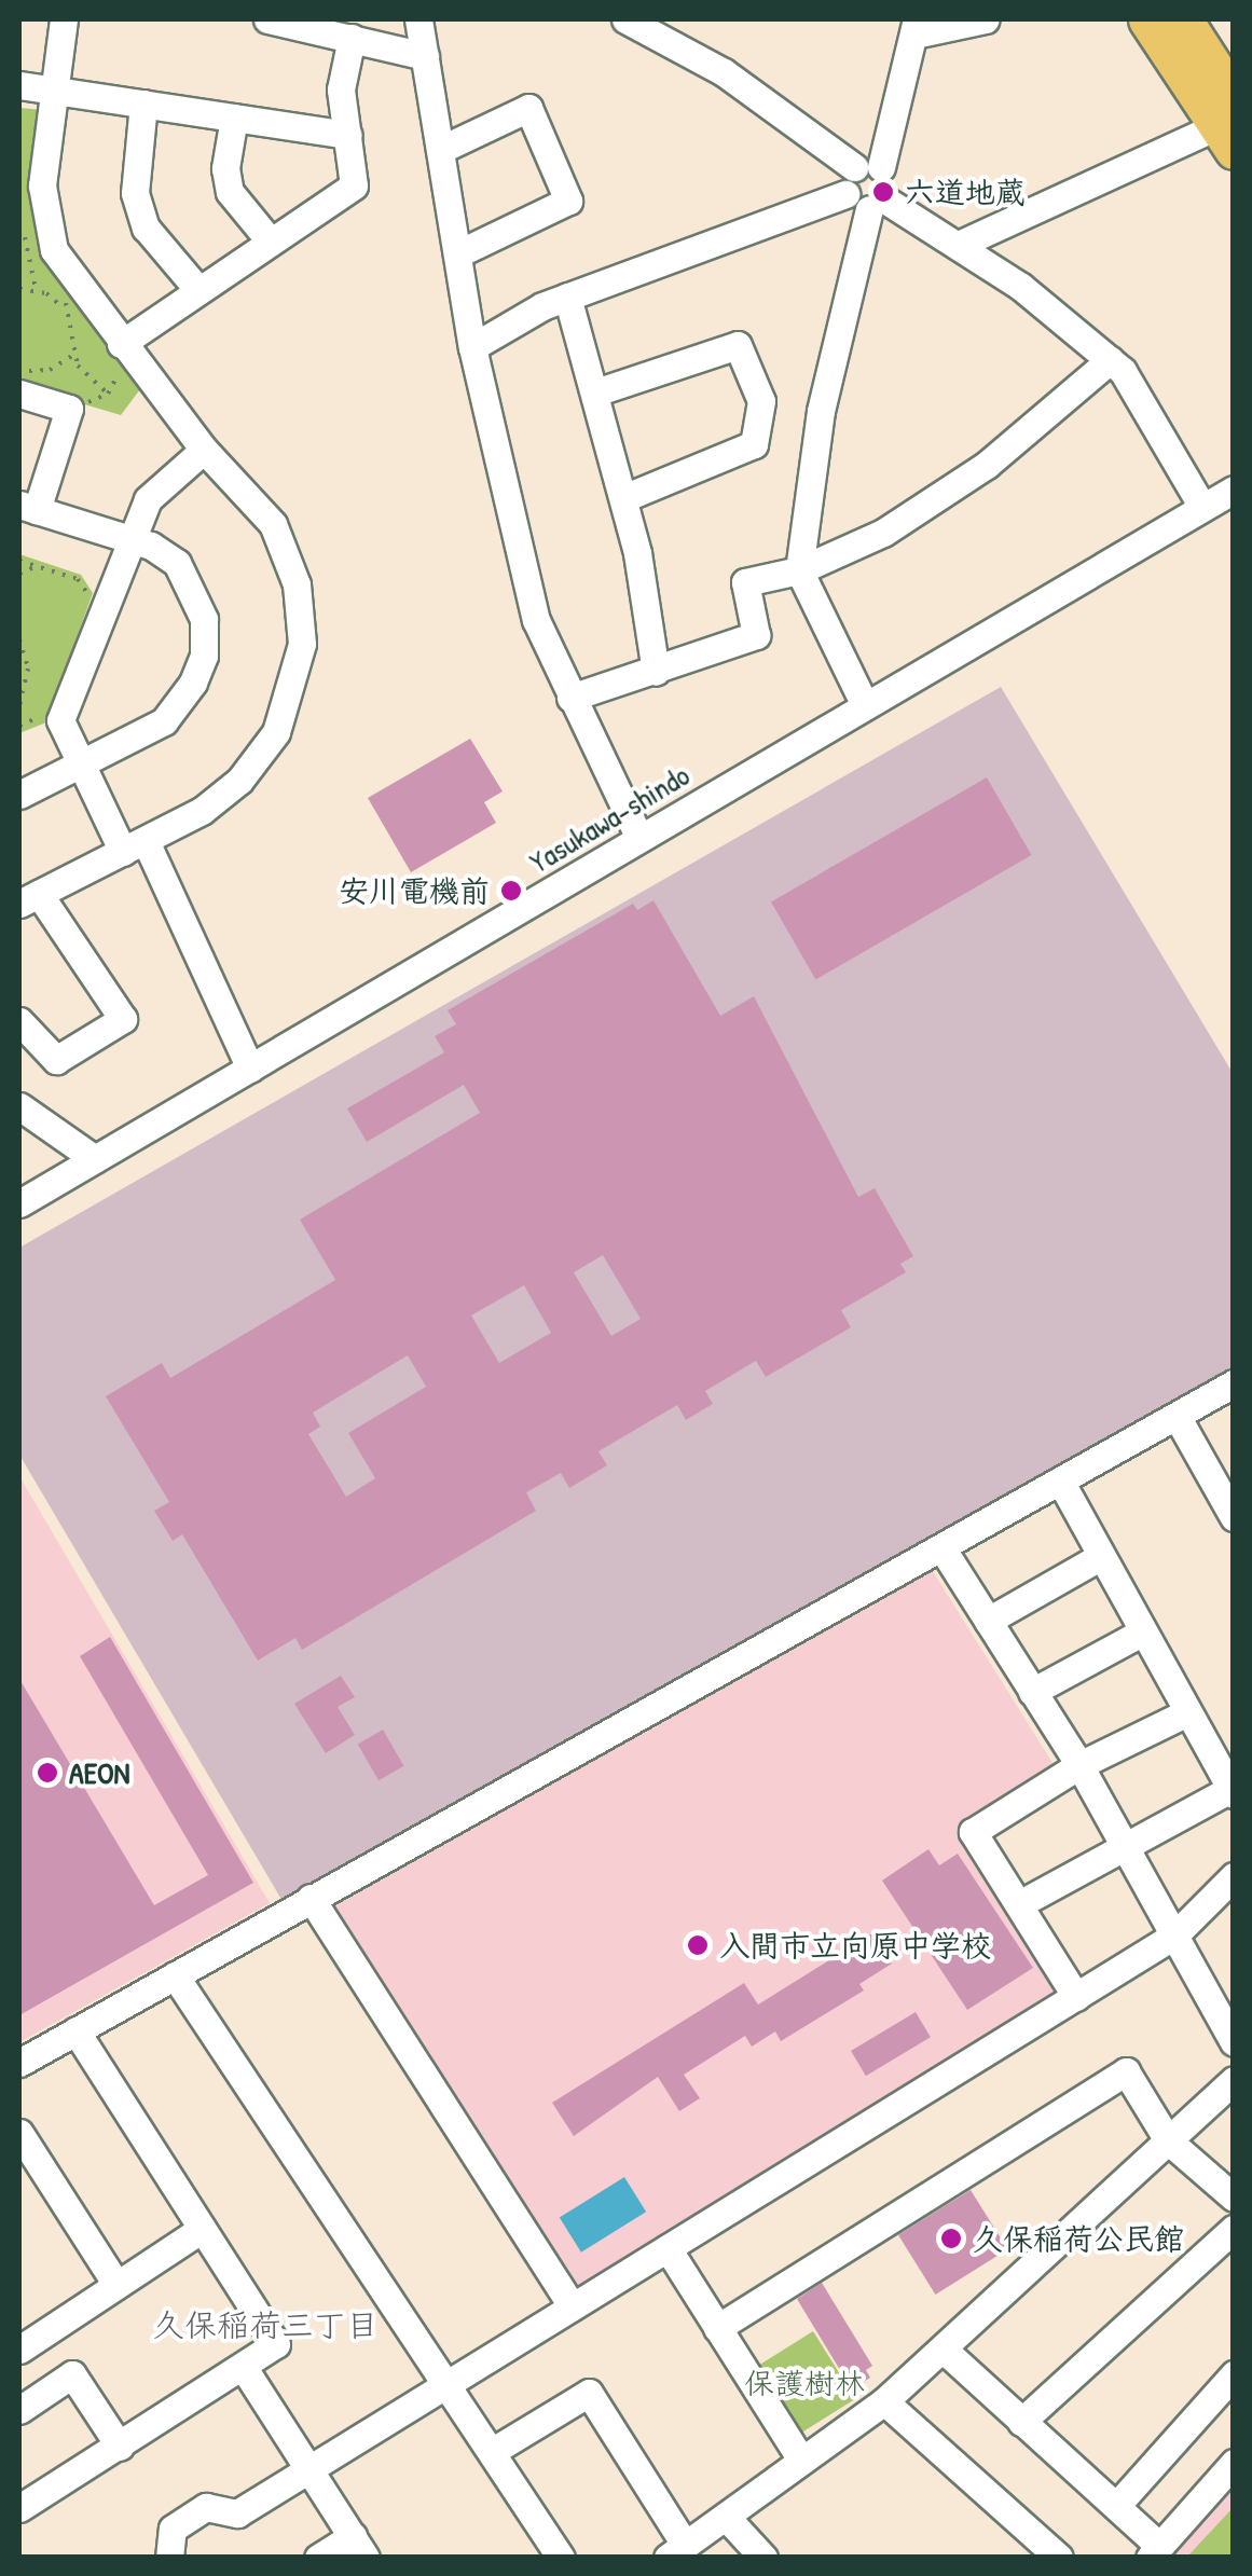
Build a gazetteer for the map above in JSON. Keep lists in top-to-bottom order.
{
  "streets": {
    "street": ["Yasukawa-shindo"]
  },
  "districts": ["久保稲荷三丁目"],
  "parks": ["保護樹林"],
  "places": [
    "六道地蔵",
    "安川電機前",
    "AEON",
    "入間市立向原中学校",
    "久保稲荷公民館"
  ]
}
